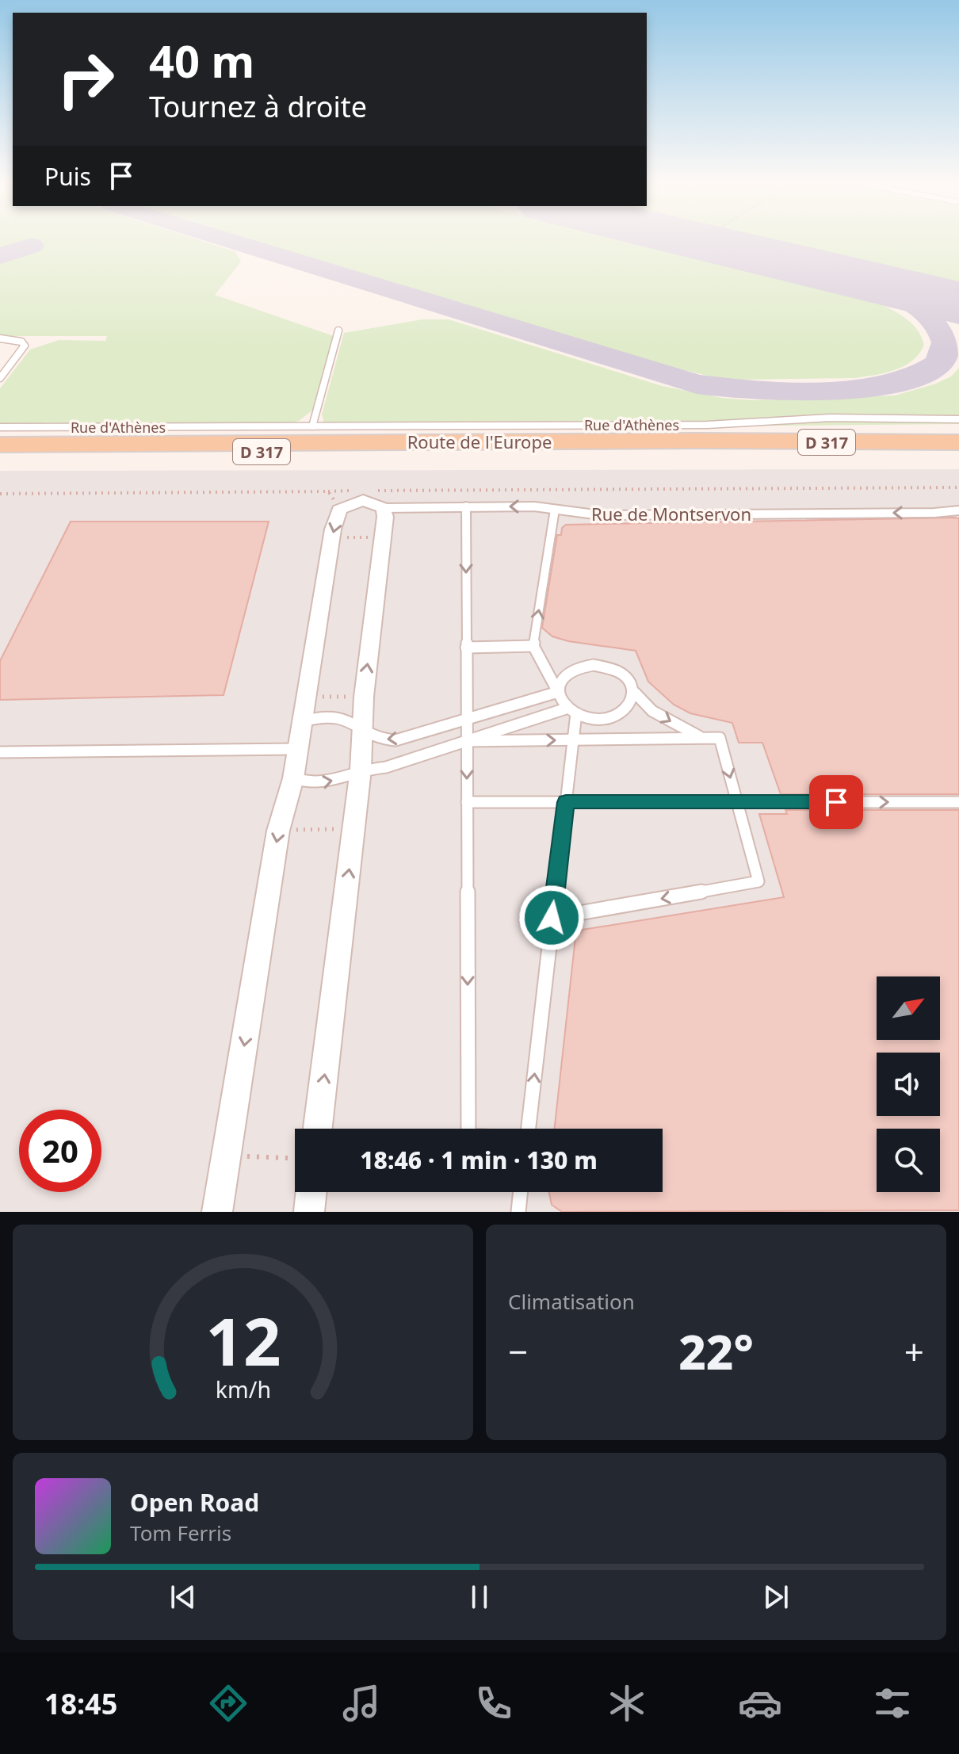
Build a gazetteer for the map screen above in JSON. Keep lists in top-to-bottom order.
{
  "streets": {
    "main road": ["Route de l'Europe", "D 317"],
    "lane": ["Rue d'Athènes", "Rue de Montservon"]
  },
  "one_way": ["Rue de Montservon"],
  "north": "top right",
  "page": {
    "turn": ["40 m", "Tournez à droite"],
    "then": "Puis",
    "limit": "20",
    "trip": "18:46 · 1 min · 130 m",
    "tile": "Climatisation",
    "heat": ["−", "22°", "+"],
    "song": ["Open Road", "Tom Ferris"],
    "tabs": "18:45",
    "gauge": ["12", "km/h"]
  }
}
